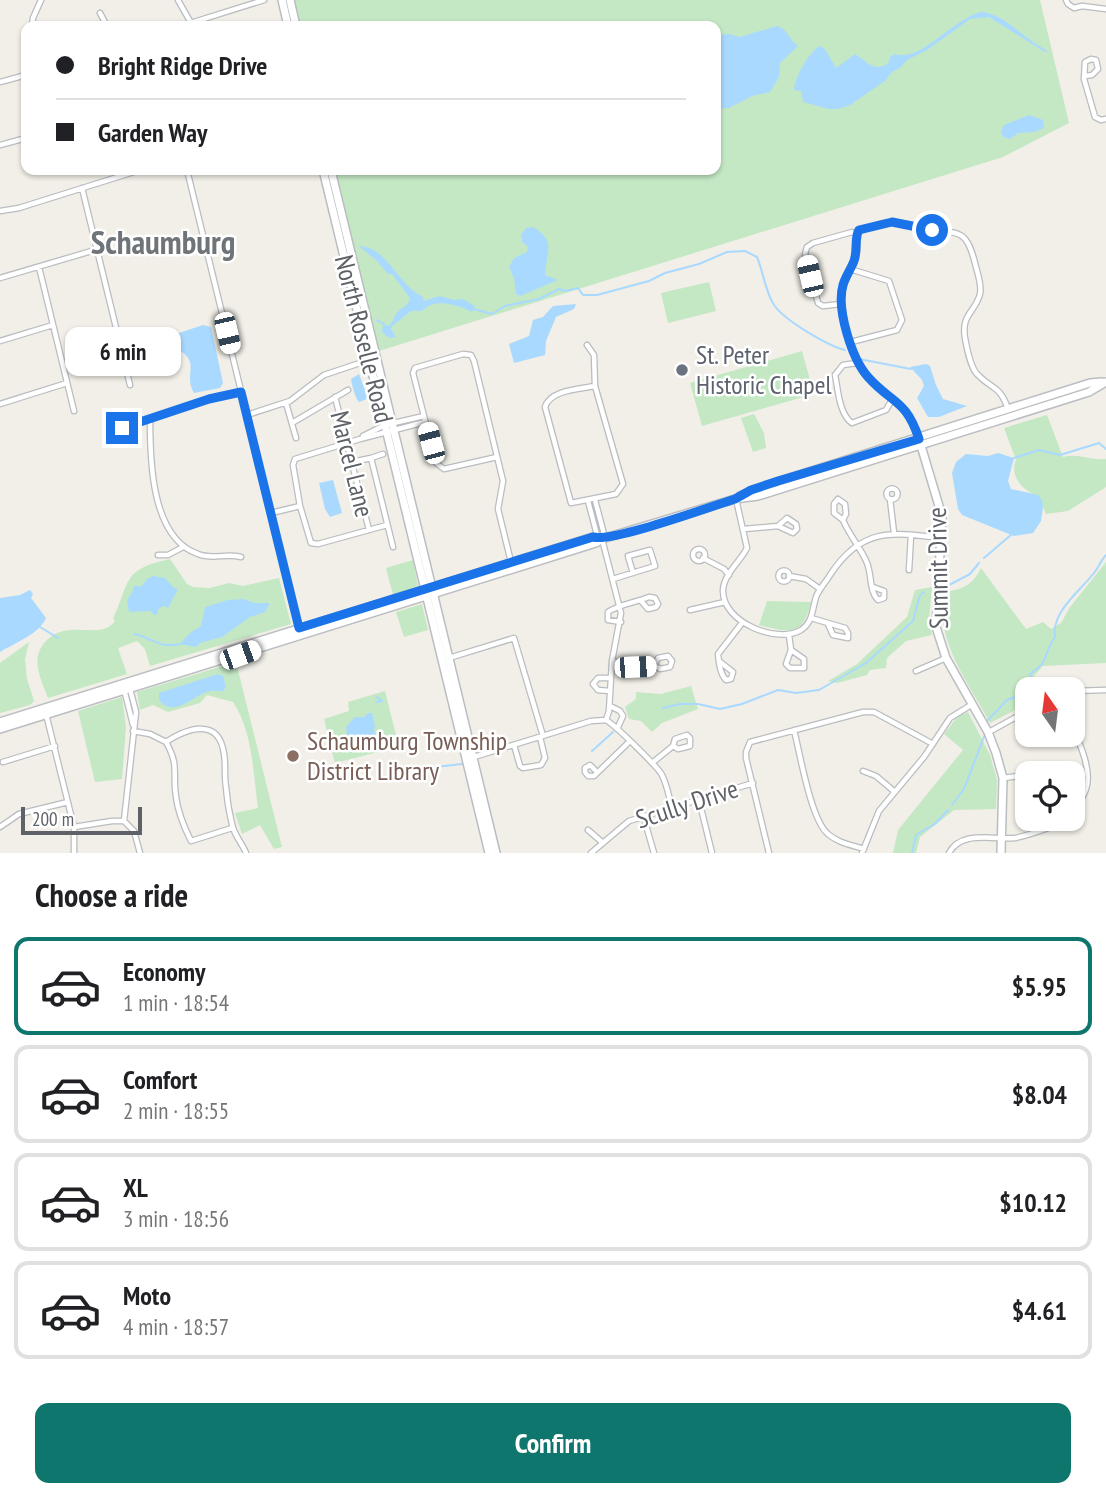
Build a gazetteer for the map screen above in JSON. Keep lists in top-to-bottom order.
{
  "streets": {
    "main road": ["North Roselle Road", "Summit Drive"],
    "street": ["Marcel Lane", "Scully Drive"]
  },
  "districts": ["Schaumburg"],
  "places": ["St. Peter Historic Chapel", "Schaumburg Township District Library"],
  "scale_bar": "200 m",
  "north": "top",
  "page": {
    "banner": ["Bright Ridge Drive", "Garden Way"],
    "bubble": "6 min",
    "scale": "200 m",
    "heading": "Choose a ride",
    "list": [
      {
        "name": "Economy",
        "note": "1 min · 18:54",
        "value": "$5.95"
      },
      {
        "name": "Comfort",
        "note": "2 min · 18:55",
        "value": "$8.04"
      },
      {
        "name": "XL",
        "note": "3 min · 18:56",
        "value": "$10.12"
      },
      {
        "name": "Moto",
        "note": "4 min · 18:57",
        "value": "$4.61"
      }
    ],
    "buttons": "Confirm"
  }
}
